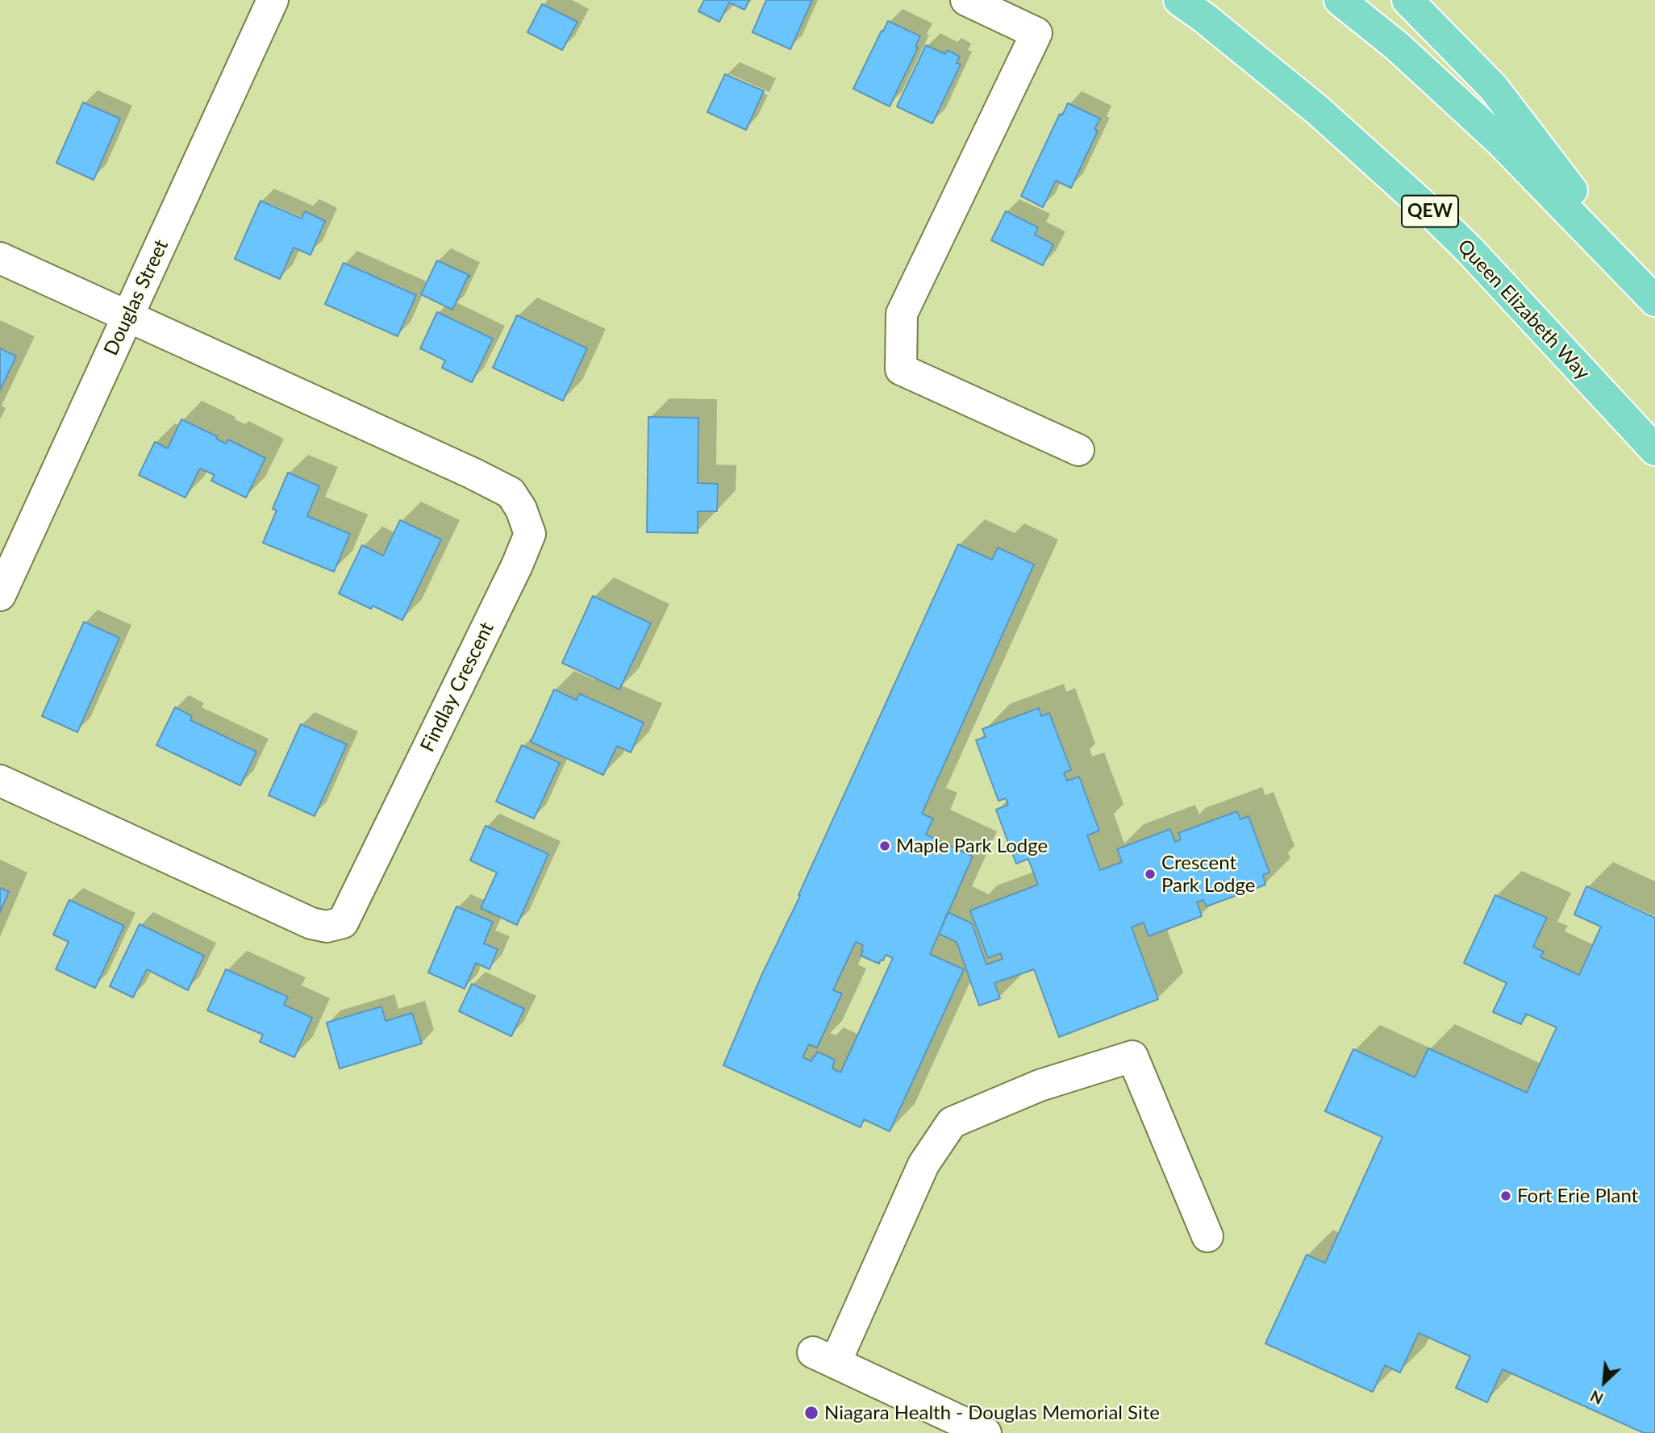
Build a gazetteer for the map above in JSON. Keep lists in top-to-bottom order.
{
  "streets": {
    "highway": ["QEW", "Queen Elizabeth Way"],
    "street": ["Douglas Street", "Findlay Crescent"]
  },
  "crossings": [
    ["Douglas Street", "Findlay Crescent"]
  ],
  "places": [
    "Maple Park Lodge",
    "Crescent Park Lodge",
    "Fort Erie Plant",
    "Niagara Health - Douglas Memorial Site"
  ],
  "north": "bottom left"
}
